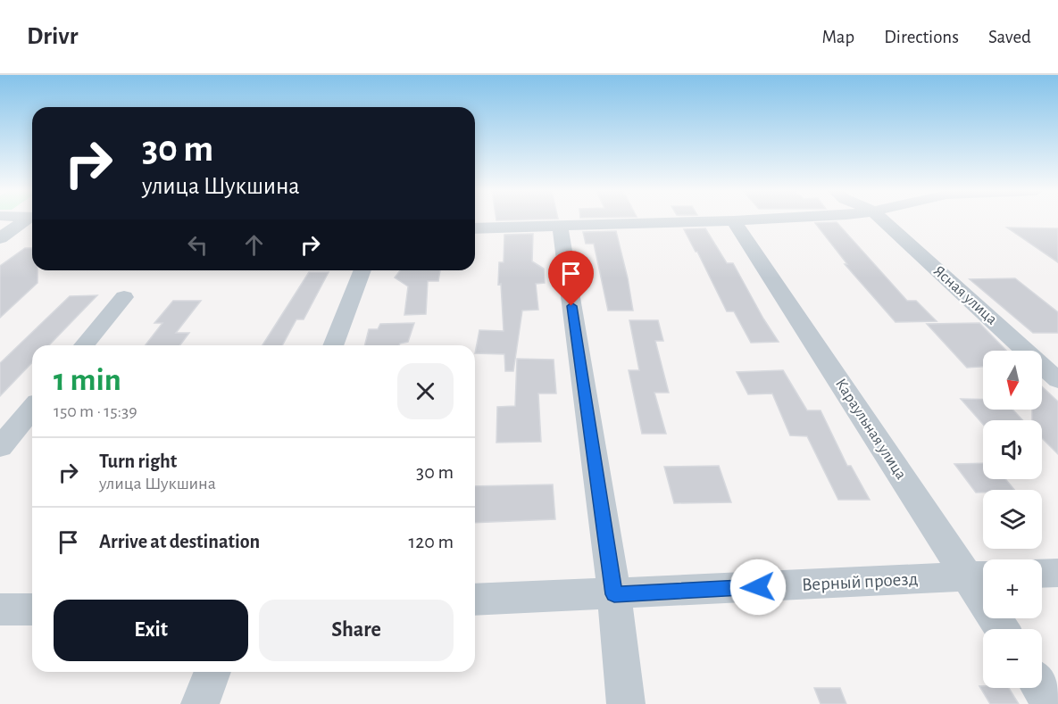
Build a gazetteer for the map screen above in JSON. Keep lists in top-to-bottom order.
{
  "streets": {
    "street": ["Ясная улица", "Караульная улица", "Верный проезд"]
  },
  "crossings": [
    ["Караульная улица", "Верный проезд"]
  ],
  "north": "bottom",
  "page": {
    "header": "Drivr",
    "nav": ["Map", "Directions", "Saved"],
    "turn": ["30 m", "улица Шукшина"],
    "heading": ["1 min", "150 m · 15:39"],
    "map_buttons": ["+", "−"],
    "list": [
      {
        "name": "Turn right",
        "note": "улица Шукшина",
        "value": "30 m"
      },
      {
        "name": "Arrive at destination",
        "value": "120 m"
      }
    ],
    "buttons": ["Exit", "Share"]
  }
}
